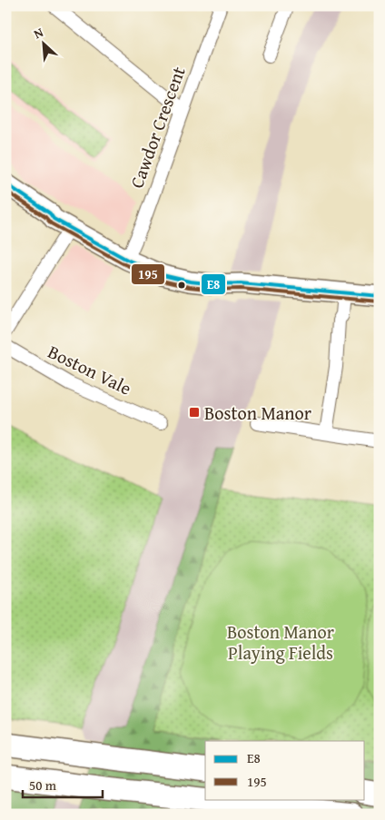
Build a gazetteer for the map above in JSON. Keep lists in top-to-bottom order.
{
  "streets": {
    "street": ["Cawdor Crescent", "Boston Vale"]
  },
  "parks": ["Boston Manor Playing Fields"],
  "places": {
    "transit": ["Boston Manor"]
  },
  "lines": ["transit line E8", "transit line 195"],
  "legend": ["E8", "195"],
  "scale_bar": "50 m",
  "north": "top left"
}
